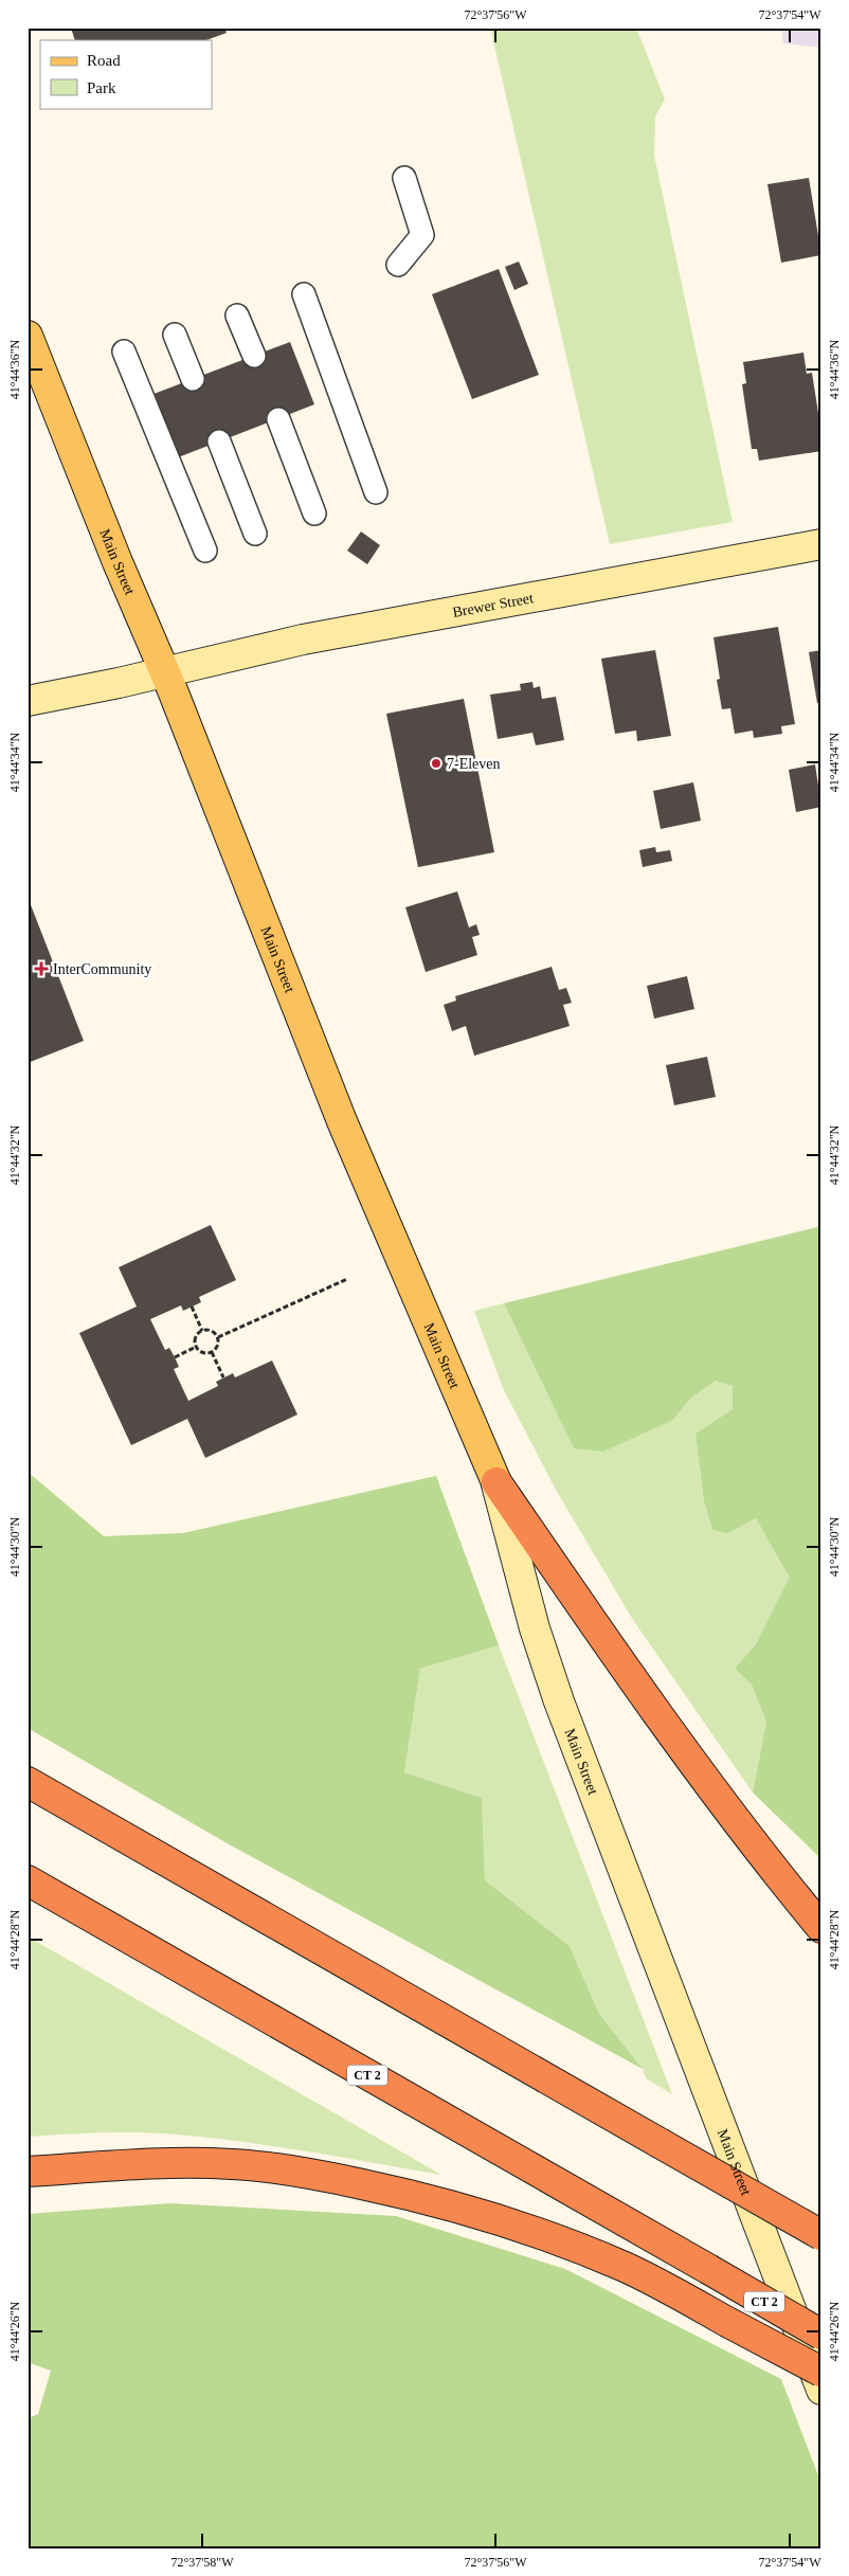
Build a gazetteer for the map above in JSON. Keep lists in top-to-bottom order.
{
  "streets": {
    "highway": ["CT 2"],
    "main road": ["Main Street", "Brewer Street"]
  },
  "crossings": [
    ["Main Street", "Brewer Street"]
  ],
  "places": {
    "other": ["7-Eleven"],
    "health": ["InterCommunity"]
  },
  "legend": ["Road", "Park"],
  "coordinates": [
    "72°37'56\"W",
    "72°37'54\"W",
    "41°44'36\"N",
    "41°44'34\"N",
    "41°44'32\"N",
    "41°44'30\"N",
    "41°44'28\"N",
    "41°44'26\"N",
    "72°37'58\"W"
  ]
}
